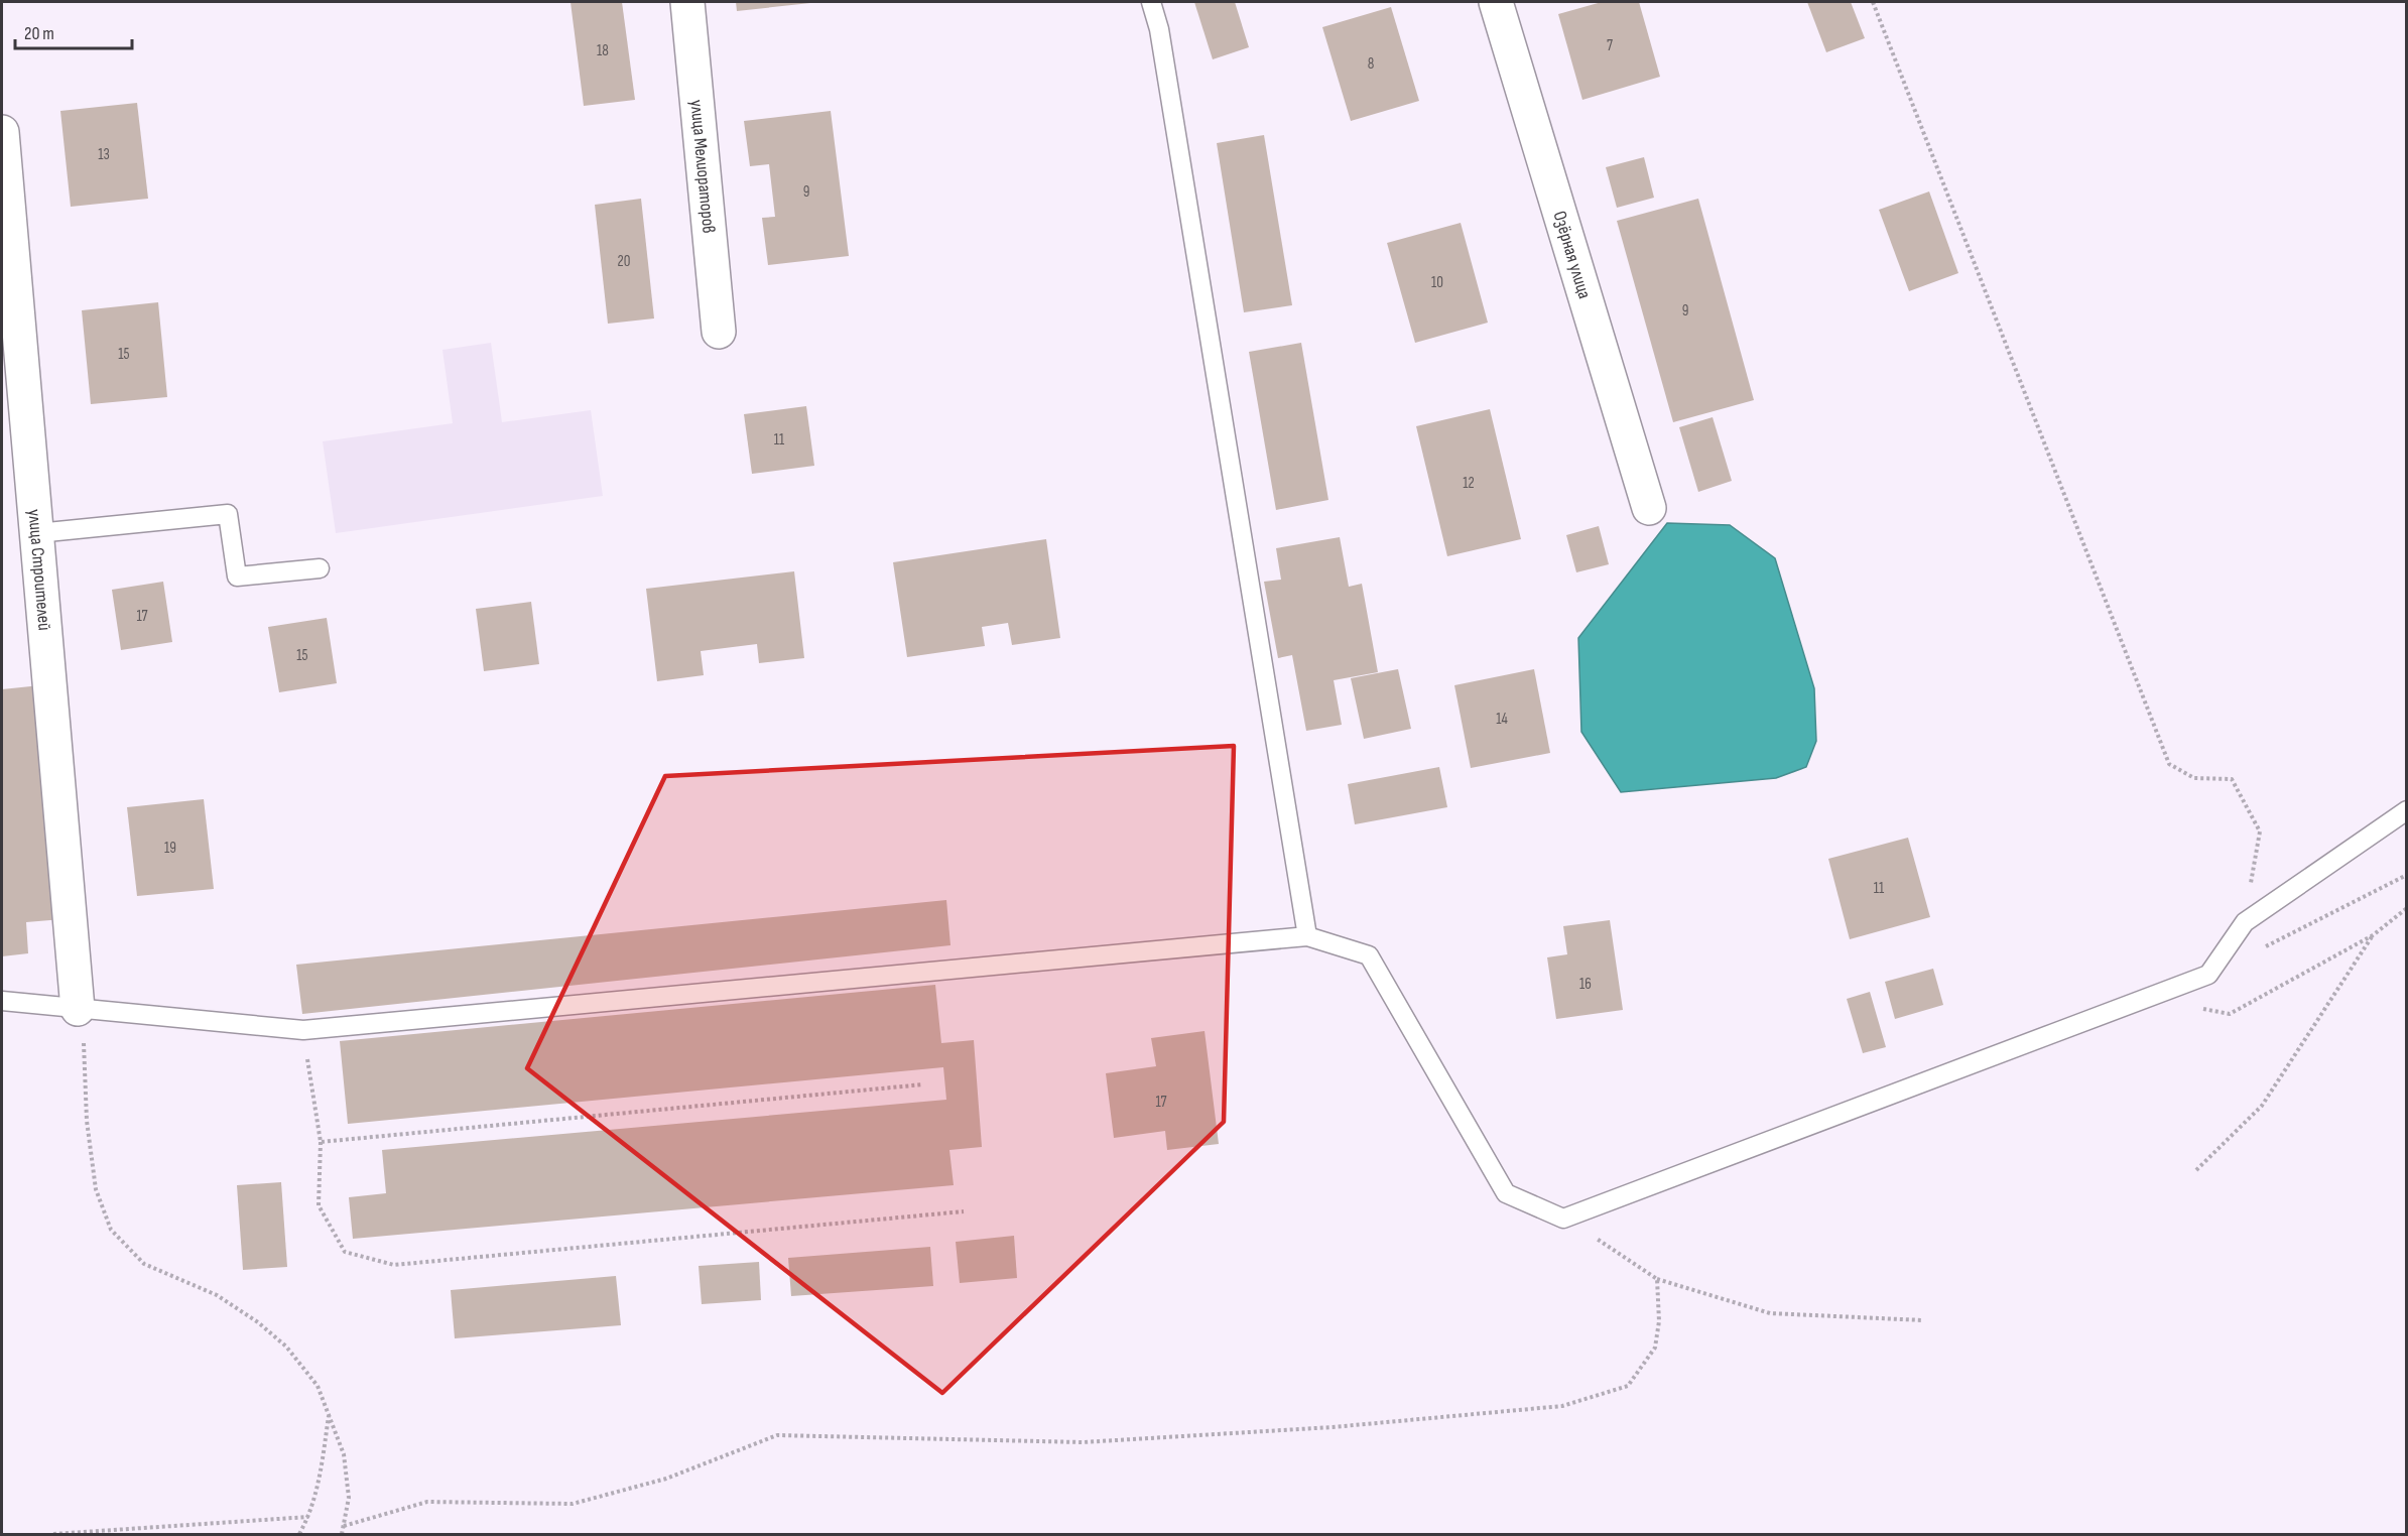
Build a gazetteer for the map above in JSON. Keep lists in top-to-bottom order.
{
  "streets": {
    "street": ["улица Мелиораторов", "Озёрная улица", "улица Строителей"]
  },
  "house_numbers": [
    "7",
    "18",
    "8",
    "13",
    "9",
    "20",
    "10",
    "9",
    "15",
    "11",
    "12",
    "17",
    "15",
    "14",
    "19",
    "11",
    "16",
    "17"
  ],
  "scale_bar": "20 m"
}
